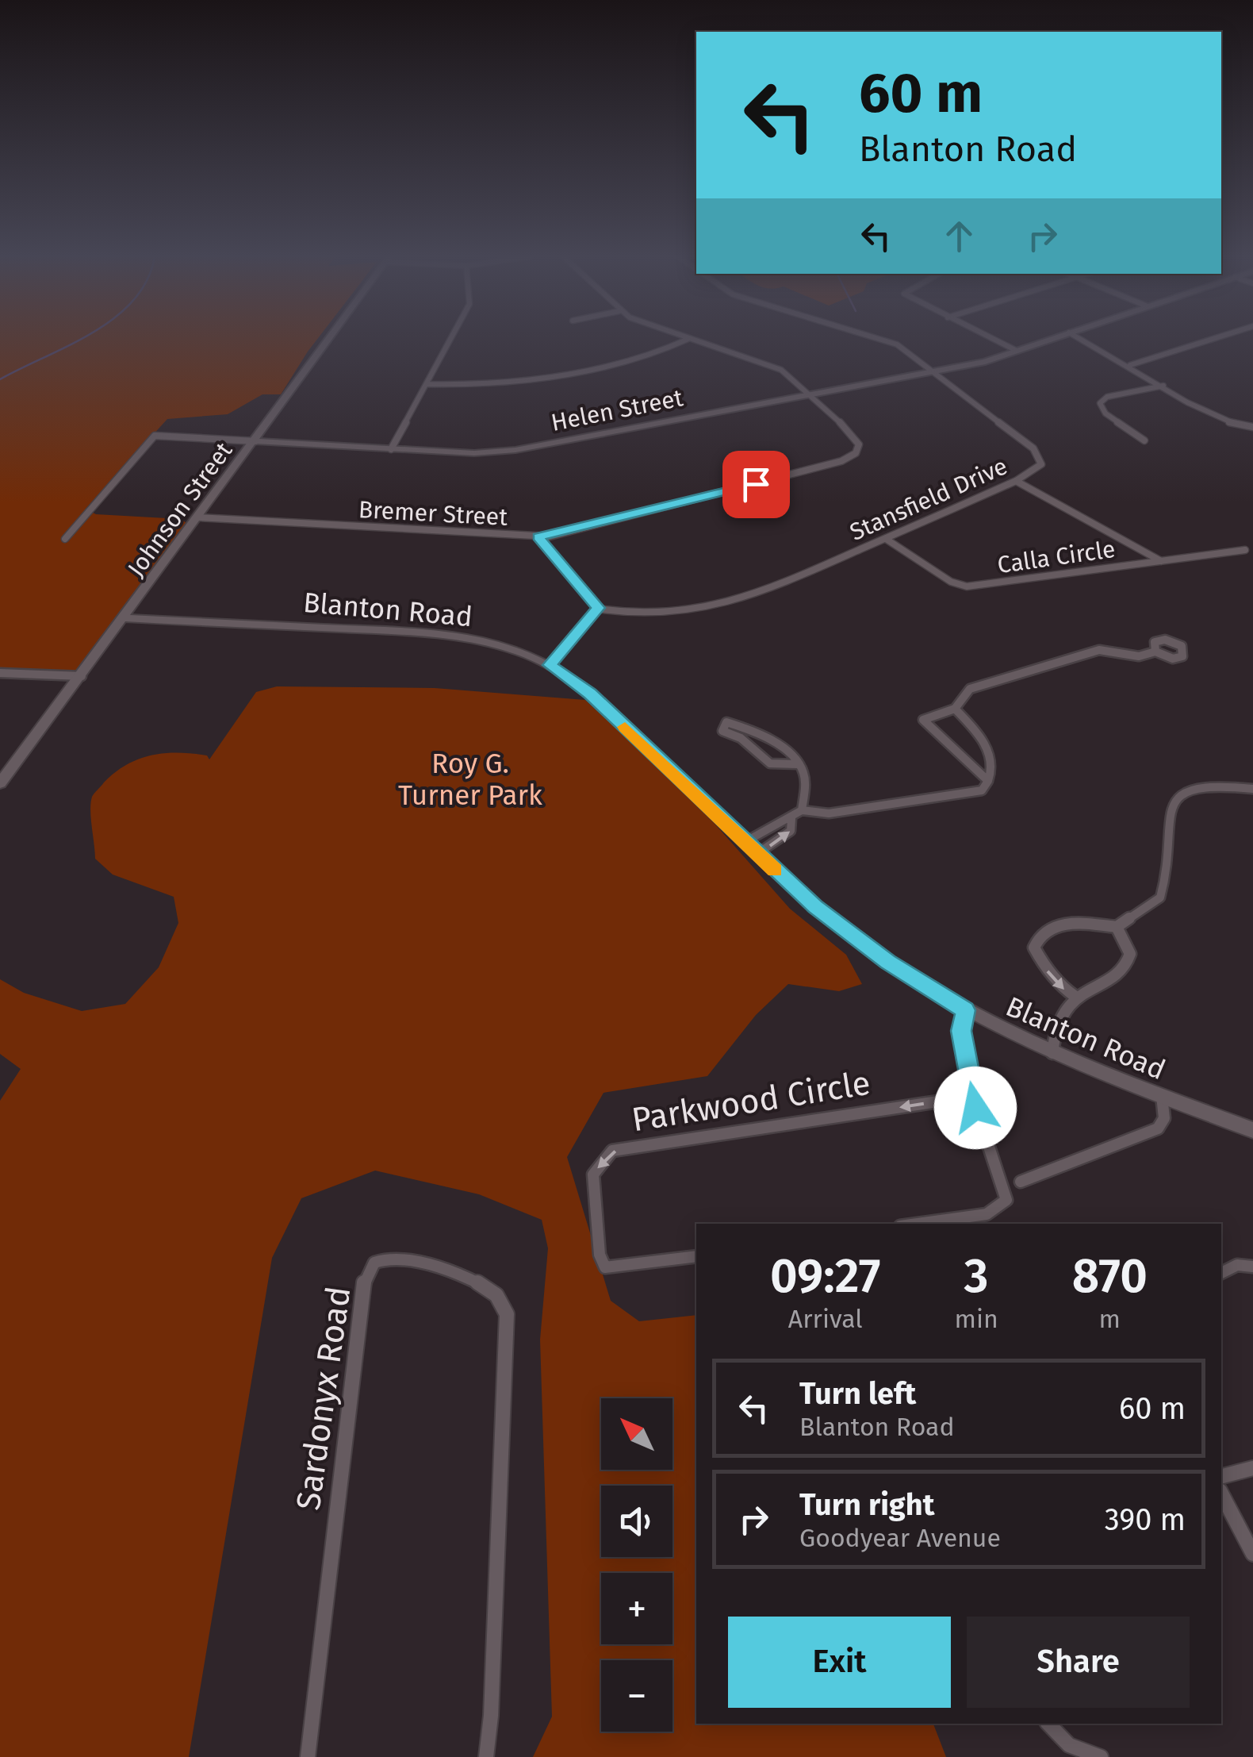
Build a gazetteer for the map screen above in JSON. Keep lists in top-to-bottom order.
{
  "streets": {
    "street": [
      "Helen Street",
      "Stansfield Drive",
      "Johnson Street",
      "Bremer Street",
      "Calla Circle",
      "Blanton Road",
      "Parkwood Circle",
      "Sardonyx Road"
    ]
  },
  "crossings": [
    ["Helen Street", "Stansfield Drive"],
    ["Helen Street", "Johnson Street"],
    ["Helen Street", "Bremer Street"],
    ["Stansfield Drive", "Calla Circle"],
    ["Johnson Street", "Bremer Street"],
    ["Johnson Street", "Blanton Road"]
  ],
  "parks": ["Roy G. Turner Park"],
  "north": "top left",
  "page": {
    "turn": ["60 m", "Blanton Road"],
    "eta": [
      "09:27",
      "Arrival",
      "3",
      "min",
      "870",
      "m"
    ],
    "list": [
      {
        "name": "Turn left",
        "note": "Blanton Road",
        "value": "60 m"
      },
      {
        "name": "Turn right",
        "note": "Goodyear Avenue",
        "value": "390 m"
      }
    ],
    "map_buttons": ["+", "−"],
    "buttons": ["Exit", "Share"]
  }
}
